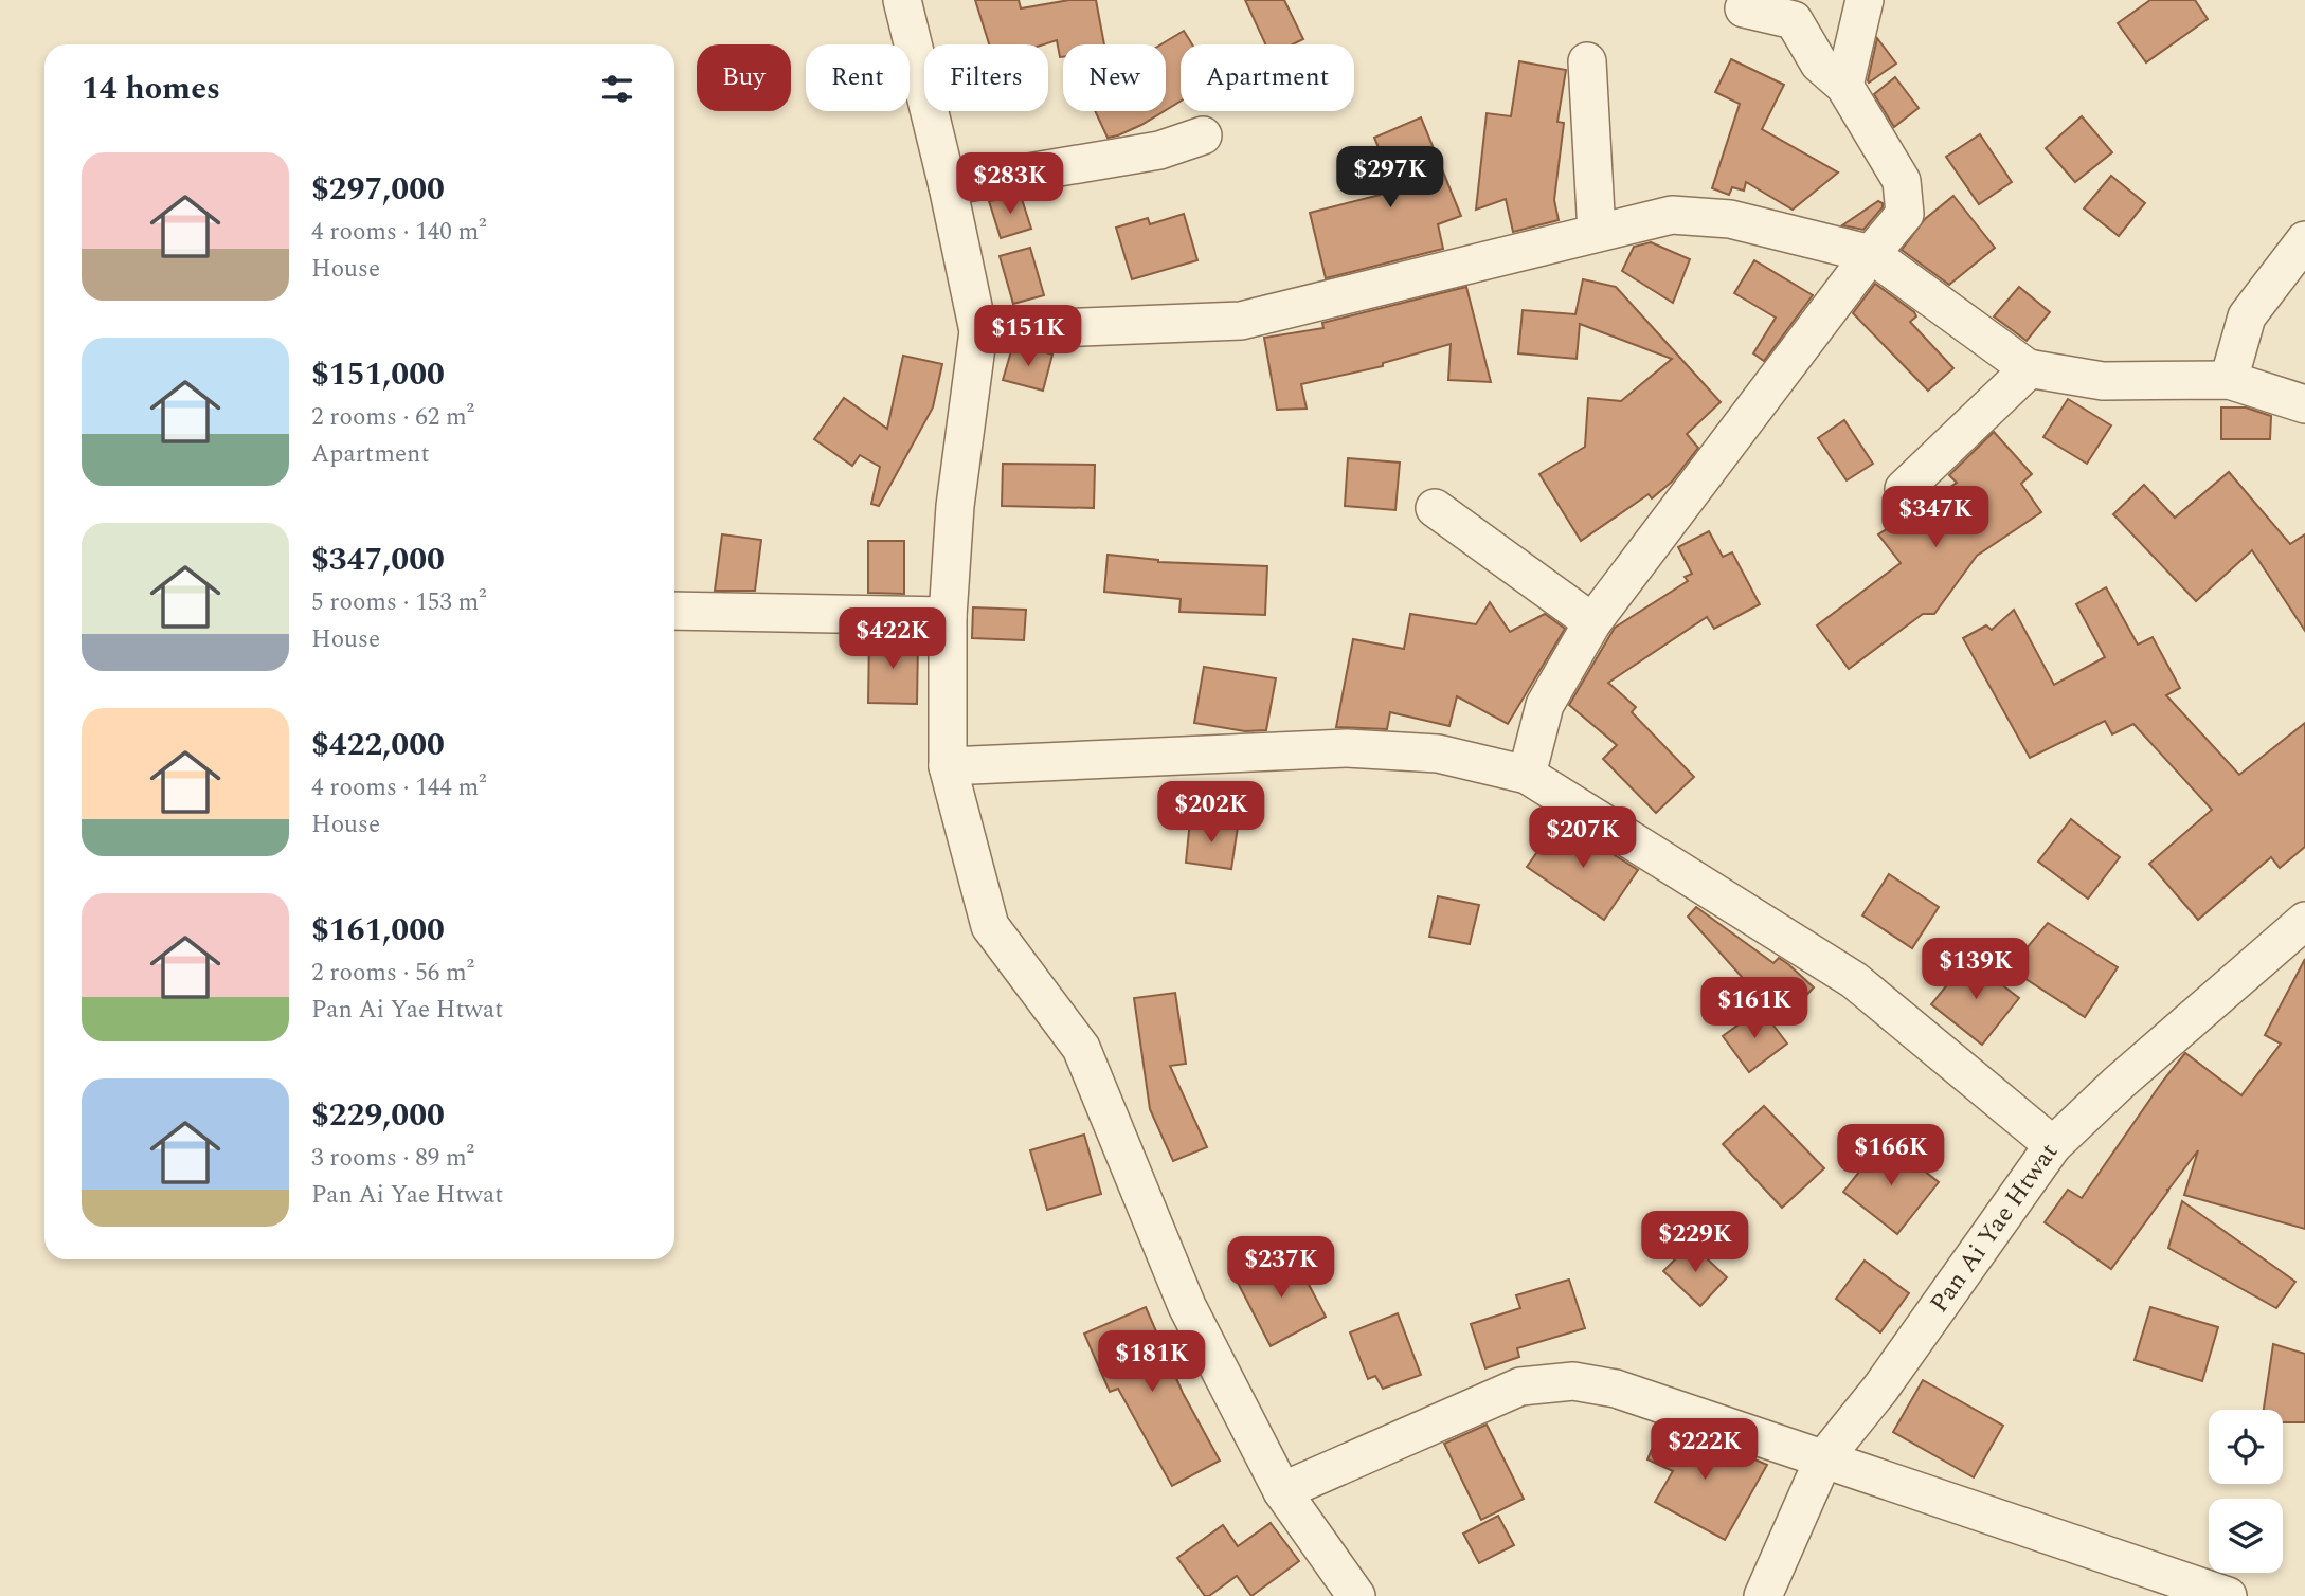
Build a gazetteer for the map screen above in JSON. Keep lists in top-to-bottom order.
{
  "streets": {
    "street": ["Pan Ai Yae Htwat"]
  },
  "page": {
    "chip": [
      "Buy",
      "Rent",
      "Filters",
      "New",
      "Apartment"
    ],
    "heading": "14 homes",
    "list": [
      {
        "name": "$297,000",
        "note": "4 rooms · 140 m² · House"
      },
      {
        "name": "$151,000",
        "note": "2 rooms · 62 m² · Apartment"
      },
      {
        "name": "$347,000",
        "note": "5 rooms · 153 m² · House"
      },
      {
        "name": "$422,000",
        "note": "4 rooms · 144 m² · House"
      },
      {
        "name": "$161,000",
        "note": "2 rooms · 56 m² · Pan Ai Yae Htwat"
      },
      {
        "name": "$229,000",
        "note": "3 rooms · 89 m² · Pan Ai Yae Htwat"
      }
    ],
    "price": [
      "$297K",
      "$283K",
      "$151K",
      "$347K",
      "$422K",
      "$202K",
      "$207K",
      "$139K",
      "$161K",
      "$166K",
      "$229K",
      "$237K",
      "$181K",
      "$222K"
    ]
  }
}
